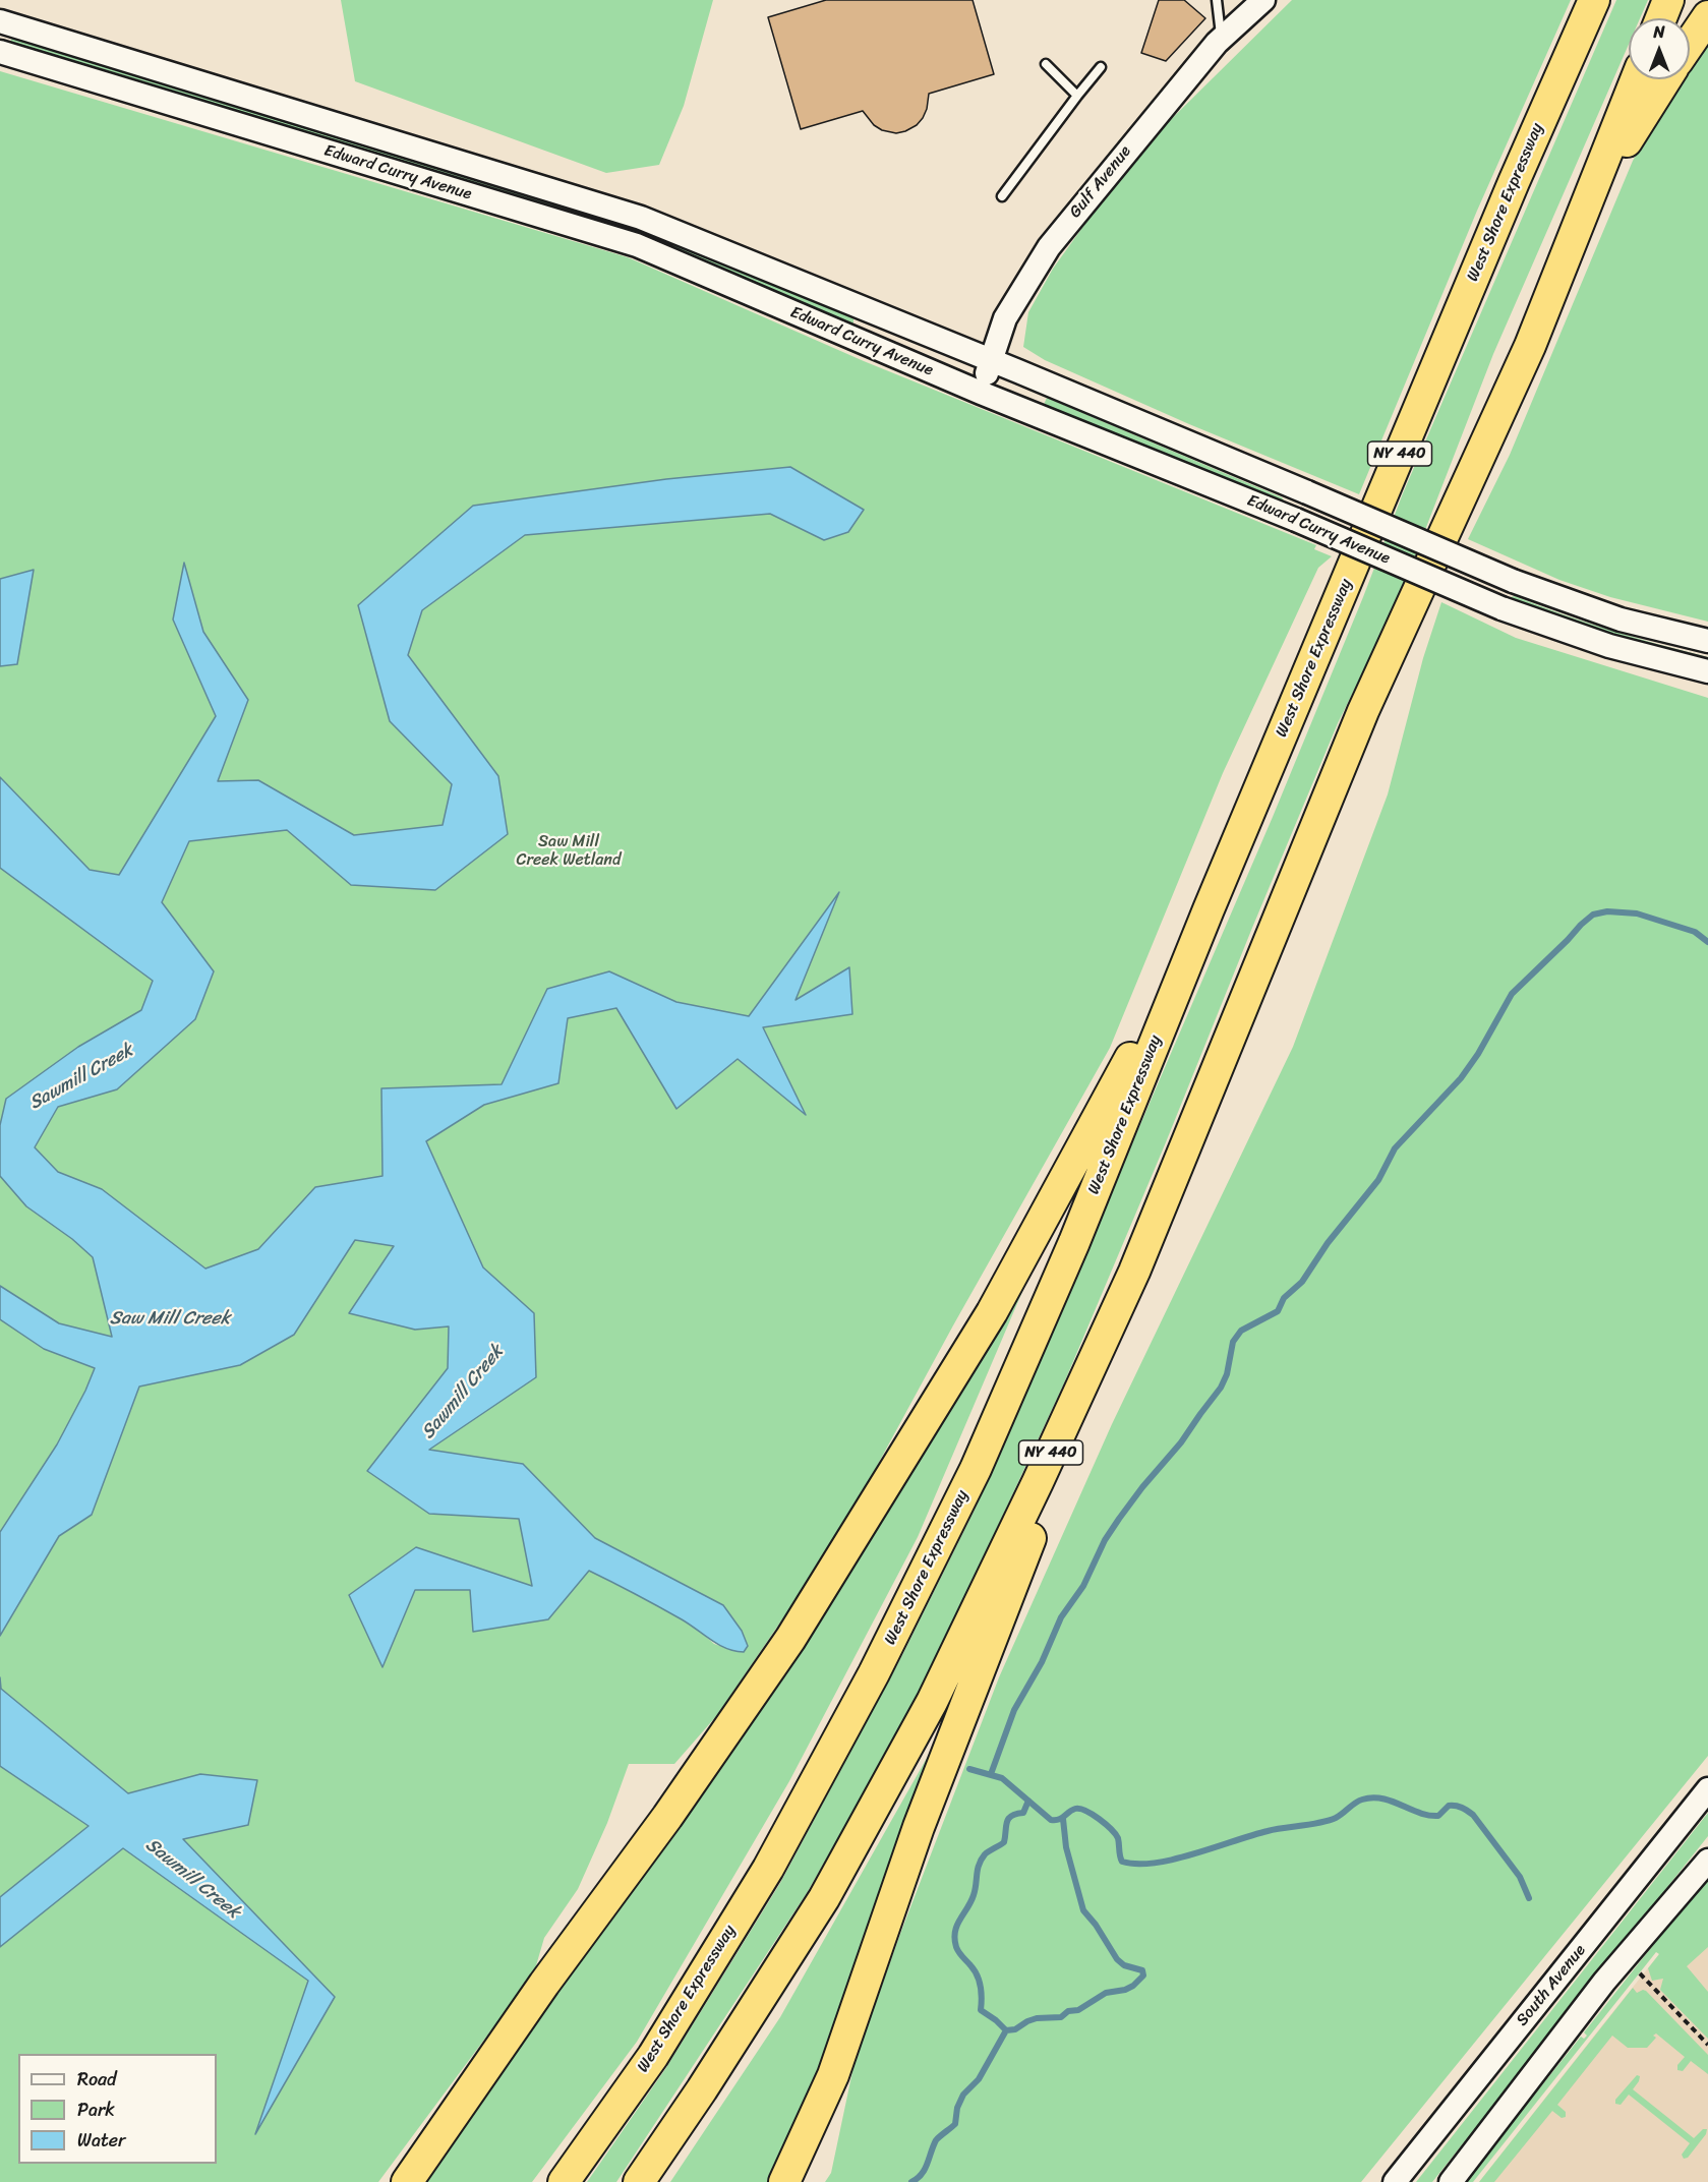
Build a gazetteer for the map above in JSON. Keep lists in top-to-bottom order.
{
  "streets": {
    "highway": ["West Shore Expressway", "NY 440"],
    "street": ["Edward Curry Avenue", "Gulf Avenue", "South Avenue"]
  },
  "crossings": [
    ["Edward Curry Avenue", "Gulf Avenue"]
  ],
  "water": ["Sawmill Creek", "Saw Mill Creek"],
  "parks": ["Saw Mill Creek Wetland"],
  "legend": ["Road", "Park", "Water"],
  "north": "top"
}
